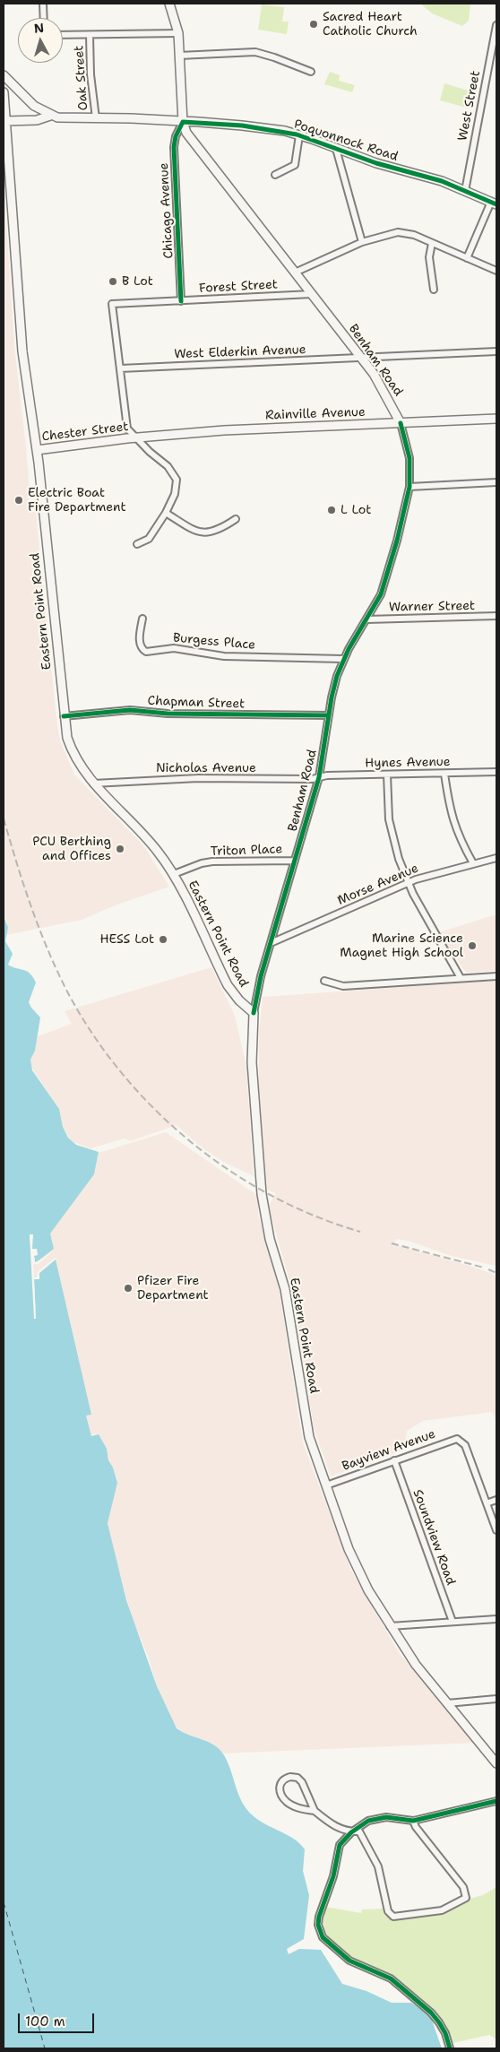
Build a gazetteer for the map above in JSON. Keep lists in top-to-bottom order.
{
  "streets": {
    "main road": [
      "Poquonnock Road",
      "Benham Road",
      "Rainville Avenue",
      "Chester Street",
      "Eastern Point Road"
    ],
    "street": [
      "Oak Street",
      "West Street",
      "Chicago Avenue",
      "Forest Street",
      "West Elderkin Avenue",
      "Warner Street",
      "Burgess Place",
      "Chapman Street",
      "Hynes Avenue",
      "Nicholas Avenue",
      "Triton Place",
      "Morse Avenue",
      "Bayview Avenue",
      "Soundview Road"
    ]
  },
  "crossings": [
    ["Oak Street", "Poquonnock Road"],
    ["West Street", "Poquonnock Road"],
    ["Poquonnock Road", "Chicago Avenue"],
    ["Poquonnock Road", "Benham Road"],
    ["Chicago Avenue", "Forest Street"],
    ["Chicago Avenue", "Benham Road"],
    ["Forest Street", "West Elderkin Avenue"],
    ["Forest Street", "Benham Road"],
    ["West Elderkin Avenue", "Benham Road"],
    ["Benham Road", "Rainville Avenue"],
    ["Benham Road", "Warner Street"],
    ["Benham Road", "Eastern Point Road"],
    ["Benham Road", "Burgess Place"],
    ["Benham Road", "Chapman Street"],
    ["Benham Road", "Hynes Avenue"],
    ["Benham Road", "Nicholas Avenue"],
    ["Benham Road", "Triton Place"],
    ["Benham Road", "Morse Avenue"],
    ["Rainville Avenue", "Chester Street"],
    ["Chester Street", "Eastern Point Road"],
    ["Eastern Point Road", "Chapman Street"],
    ["Eastern Point Road", "Nicholas Avenue"],
    ["Eastern Point Road", "Triton Place"],
    ["Eastern Point Road", "Bayview Avenue"],
    ["Hynes Avenue", "Nicholas Avenue"],
    ["Bayview Avenue", "Soundview Road"]
  ],
  "places": [
    "Sacred Heart Catholic Church",
    "B Lot",
    "Electric Boat Fire Department",
    "L Lot",
    "PCU Berthing and Offices",
    "HESS Lot",
    "Marine Science Magnet High School",
    "Pfizer Fire Department"
  ],
  "scale_bar": "100 m",
  "north": "top"
}
